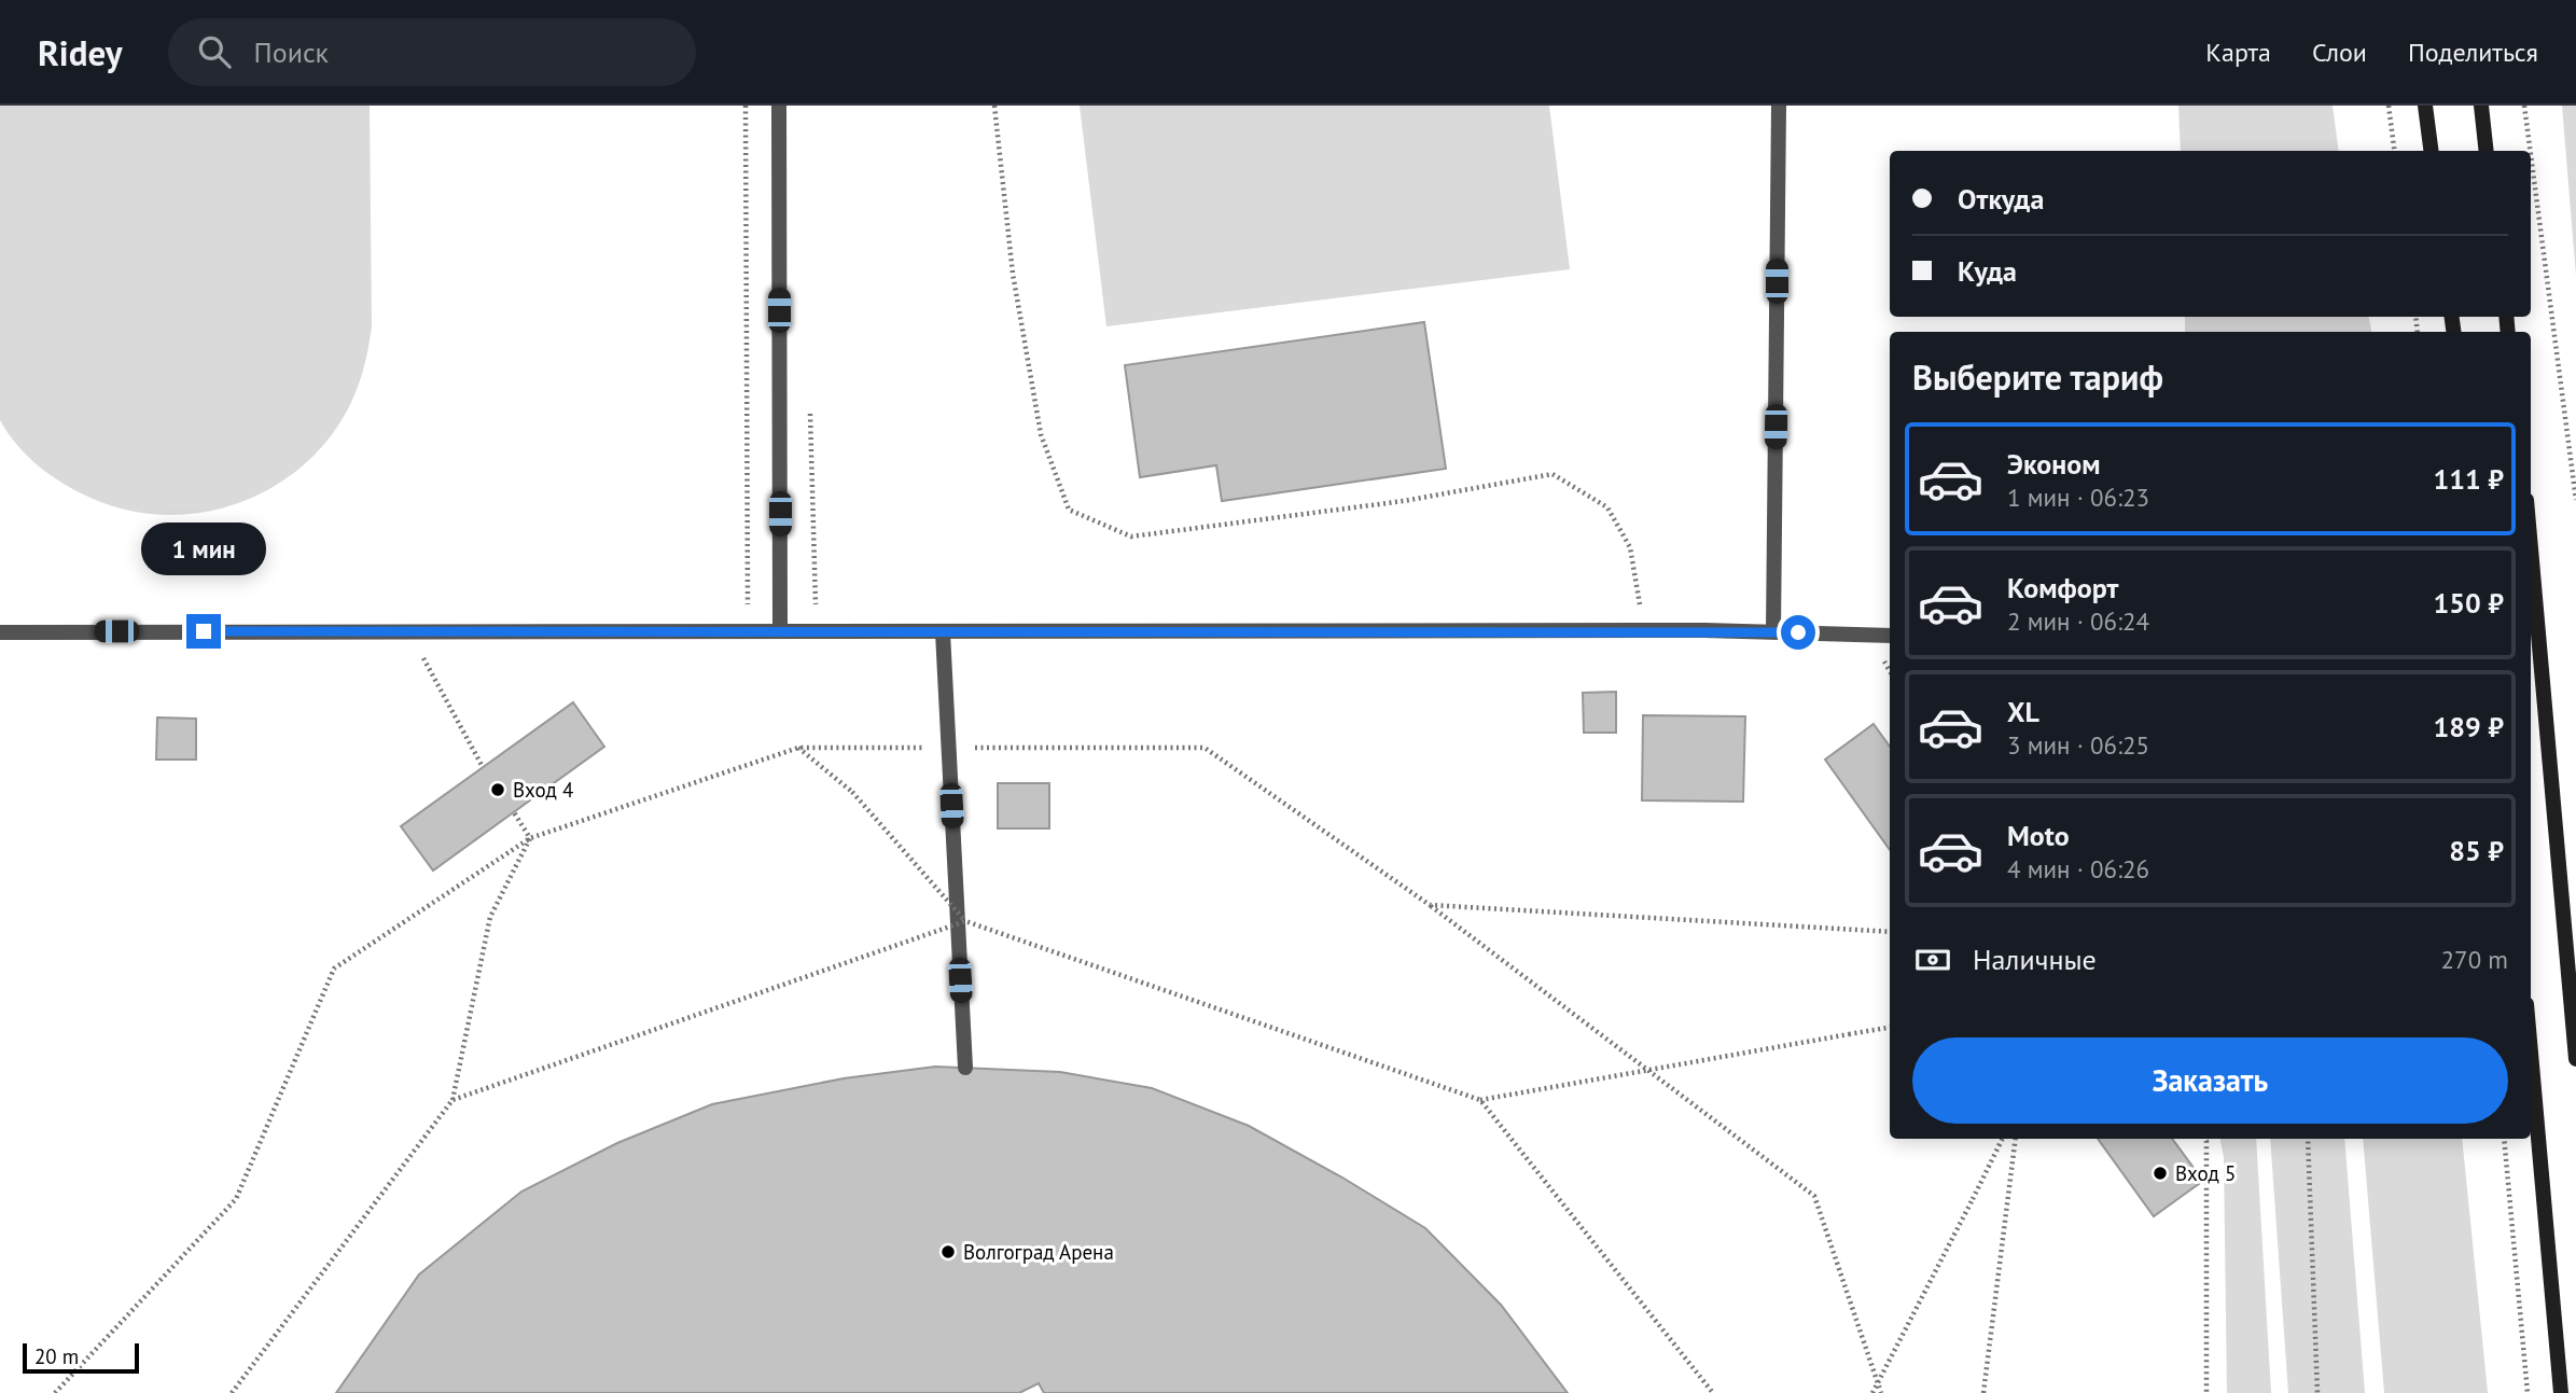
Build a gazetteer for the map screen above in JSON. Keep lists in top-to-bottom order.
{
  "places": ["Вход 4", "Вход 5", "Волгоград Арена"],
  "scale_bar": "20 m",
  "page": {
    "header": "Ridey",
    "search": "Поиск",
    "nav": ["Карта", "Слои", "Поделиться"],
    "banner": ["Откуда", "Куда"],
    "heading": "Выберите тариф",
    "list": [
      {
        "name": "Эконом",
        "note": "1 мин · 06:23",
        "value": "111 ₽"
      },
      {
        "name": "Комфорт",
        "note": "2 мин · 06:24",
        "value": "150 ₽"
      },
      {
        "name": "XL",
        "note": "3 мин · 06:25",
        "value": "189 ₽"
      },
      {
        "name": "Moto",
        "note": "4 мин · 06:26",
        "value": "85 ₽"
      }
    ],
    "bubble": "1 мин",
    "pay": ["Наличные", "270 m"],
    "buttons": "Заказать",
    "scale": "20 m"
  }
}
